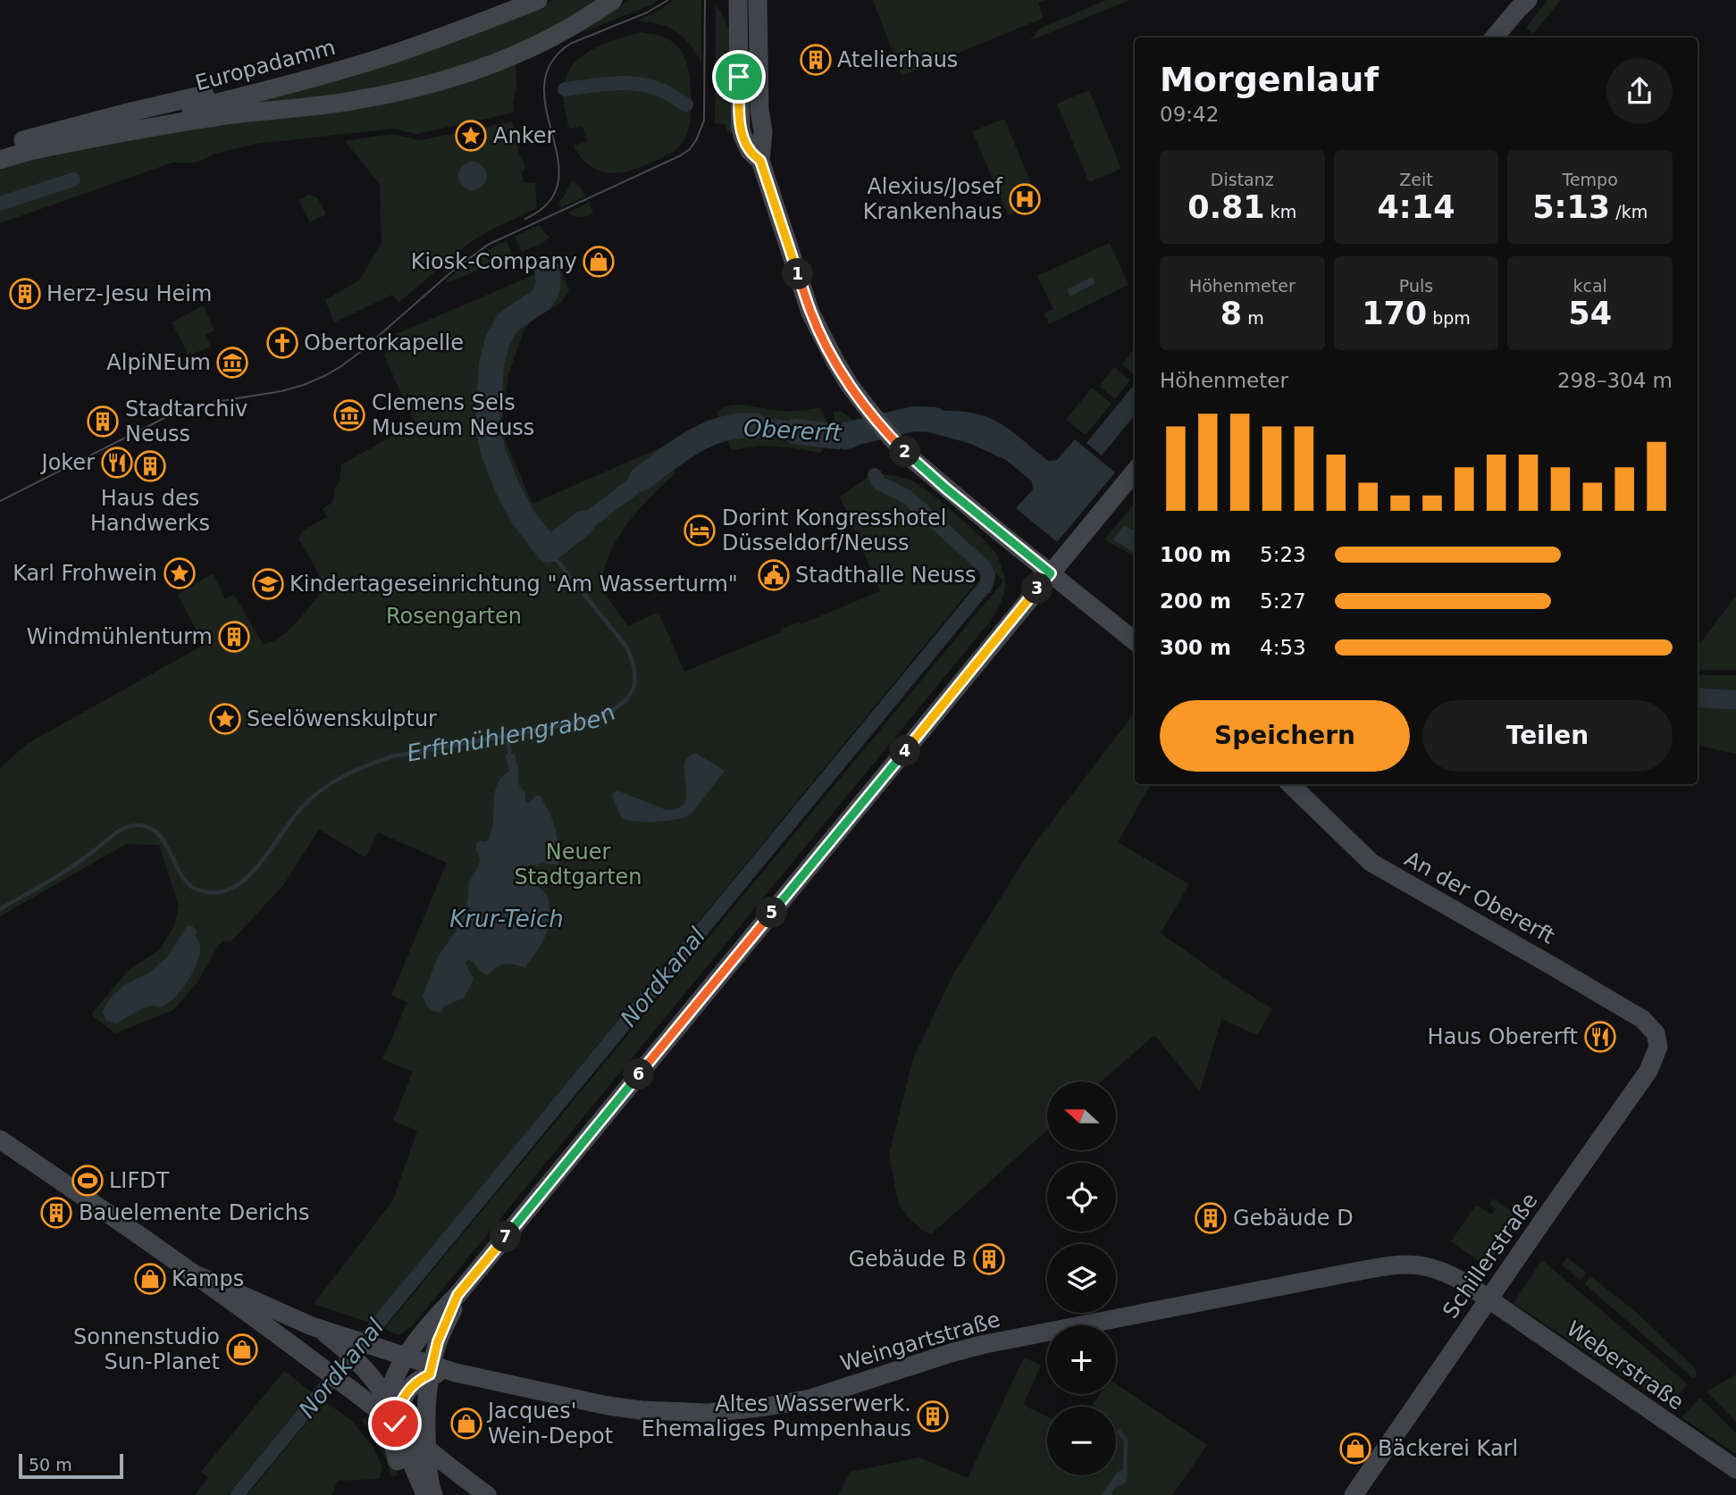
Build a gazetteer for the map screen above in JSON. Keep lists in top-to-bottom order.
{
  "streets": {
    "main road": [
      "Europadamm",
      "An der Obererft",
      "Schillerstraße",
      "Weingartstraße",
      "Weberstraße"
    ]
  },
  "crossings": [
    ["An der Obererft", "Schillerstraße"],
    ["Schillerstraße", "Weingartstraße"],
    ["Schillerstraße", "Weberstraße"],
    ["Weingartstraße", "Weberstraße"]
  ],
  "water": [
    "Obererft",
    "Erftmühlengraben",
    "Krur-Teich",
    "Nordkanal"
  ],
  "parks": ["Rosengarten", "Neuer Stadtgarten"],
  "places": {
    "building": [
      "Atelierhaus",
      "Herz-Jesu Heim",
      "Stadtarchiv Neuss",
      "Haus des Handwerks",
      "Windmühlenturm",
      "Bauelemente Derichs",
      "Gebäude D",
      "Gebäude B",
      "Altes Wasserwerk. Ehemaliges Pumpenhaus"
    ],
    "place": ["Anker", "Karl Frohwein", "Seelöwenskulptur"],
    "hospital": ["Alexius/Josef Krankenhaus"],
    "shop": [
      "Kiosk-Company",
      "Kamps",
      "Sonnenstudio Sun-Planet",
      "Jacques' Wein-Depot",
      "Bäckerei Karl"
    ],
    "church": ["Obertorkapelle"],
    "museum": ["AlpiNEum", "Clemens Sels Museum Neuss"],
    "restaurant": ["Joker", "Haus Obererft"],
    "hotel": ["Dorint Kongresshotel Düsseldorf/Neuss"],
    "public building": ["Stadthalle Neuss"],
    "school or university": ["Kindertageseinrichtung \"Am Wasserturm\""],
    "sports": ["LIFDT"]
  },
  "scale_bar": "50 m",
  "north": "left",
  "page": {
    "heading": ["Morgenlauf", "09:42"],
    "stats": [
      ["Distanz", "0.81 km"],
      ["Zeit", "4:14"],
      ["Tempo", "5:13 /km"],
      ["Höhenmeter", "8 m"],
      ["Puls", "170 bpm"],
      ["kcal", "54"]
    ],
    "pins": [
      "1",
      "2",
      "3",
      "4",
      "5",
      "6",
      "7"
    ],
    "chart": ["Höhenmeter", "298–304 m"],
    "list": [
      {
        "name": "100 m",
        "note": "5:23"
      },
      {
        "name": "200 m",
        "note": "5:27"
      },
      {
        "name": "300 m",
        "note": "4:53"
      }
    ],
    "buttons": ["Speichern", "Teilen"],
    "map_buttons": ["+", "−"],
    "scale": "50 m"
  }
}
